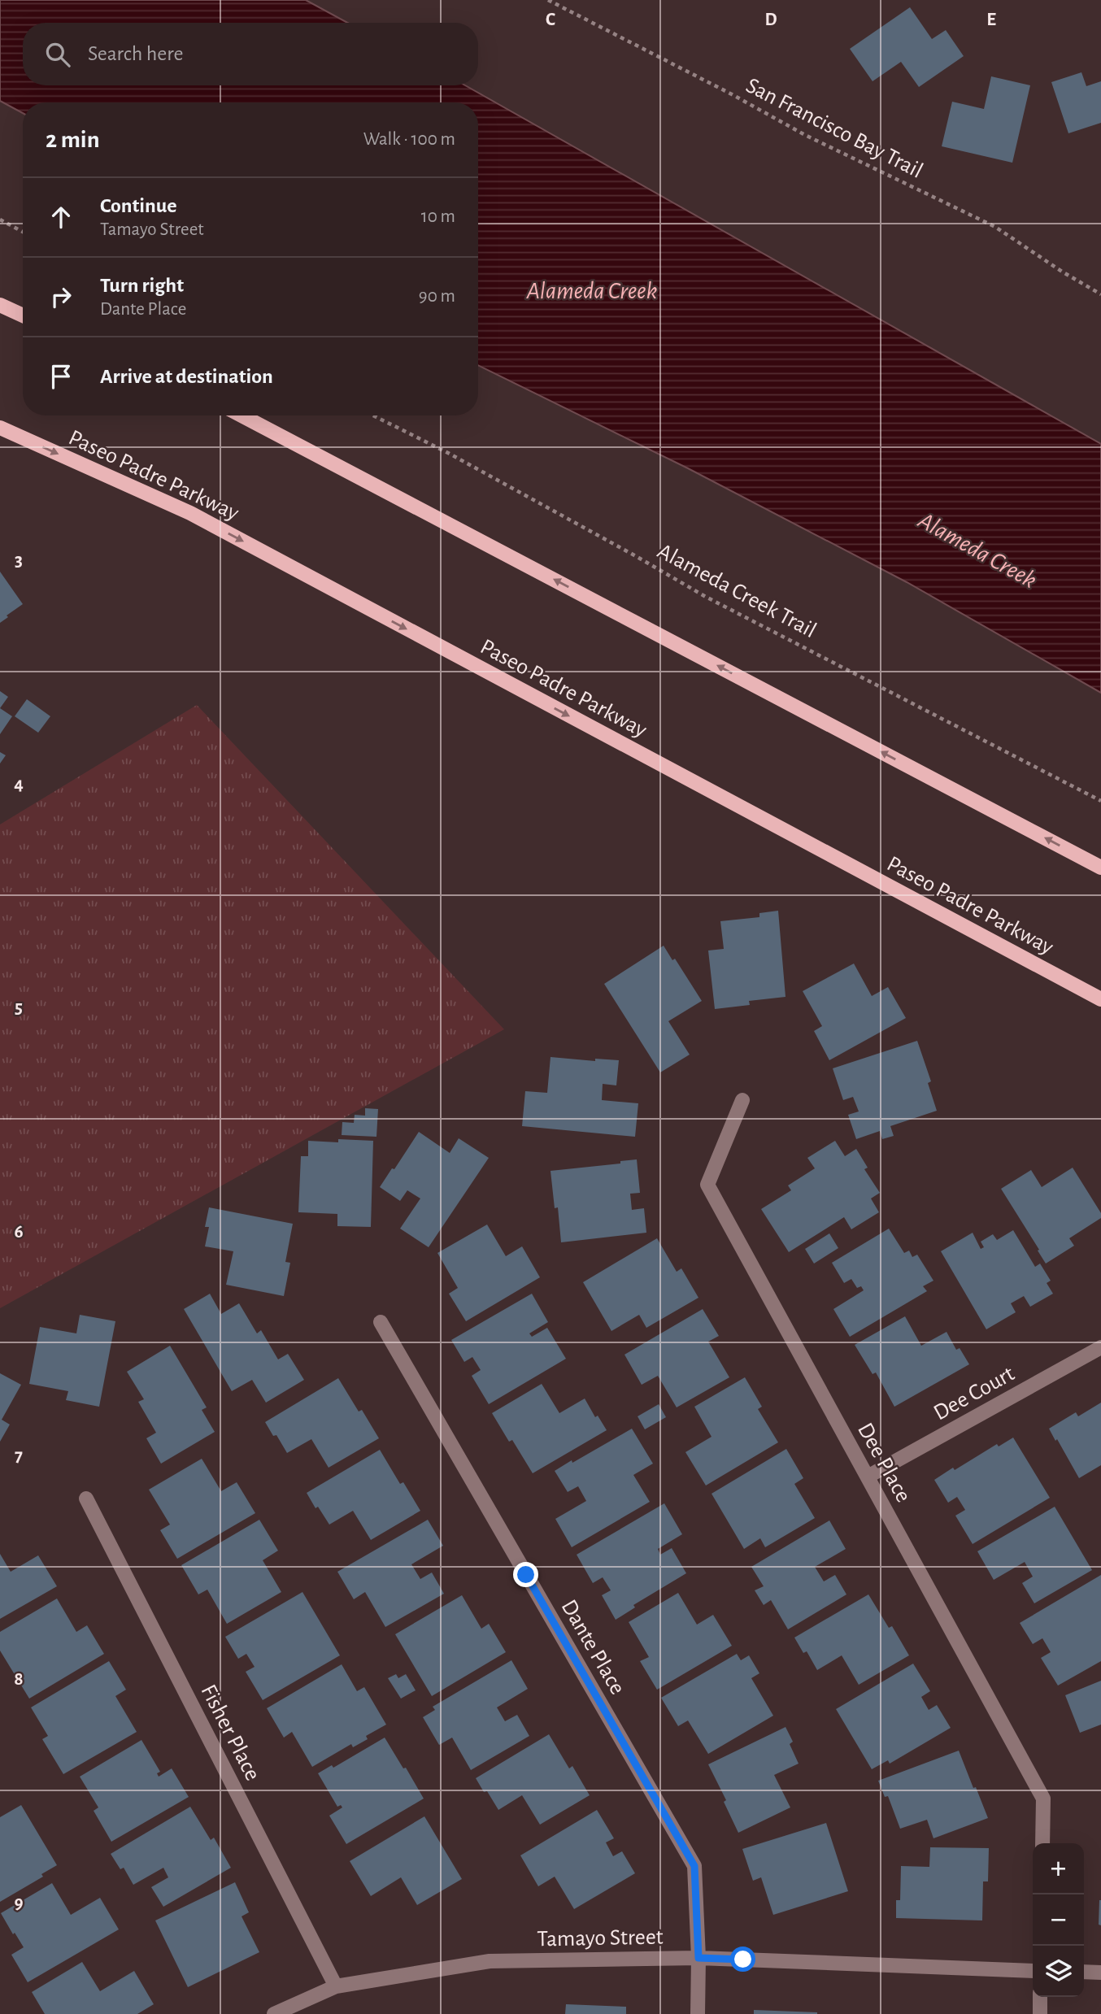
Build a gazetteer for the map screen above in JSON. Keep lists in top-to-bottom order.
{
  "streets": {
    "main road": ["Paseo Padre Parkway"],
    "street": [
      "Dee Court",
      "Dee Place",
      "Dante Place",
      "Fisher Place",
      "Tamayo Street"
    ],
    "path": ["San Francisco Bay Trail", "Alameda Creek Trail"]
  },
  "crossings": [
    ["Dee Court", "Dee Place"],
    ["Dante Place", "Tamayo Street"],
    ["Fisher Place", "Tamayo Street"]
  ],
  "water": ["Alameda Creek"],
  "page": {
    "search": "Search here",
    "heading": ["2 min", "Walk · 100 m"],
    "list": [
      ["Continue", "Tamayo Street", "10 m"],
      ["Turn right", "Dante Place", "90 m"],
      "Arrive at destination"
    ],
    "map_buttons": ["+", "−"]
  },
  "grid": {
    "columns": ["C", "D", "E"],
    "rows": [
      "3",
      "4",
      "5",
      "6",
      "7",
      "8",
      "9"
    ]
  }
}
